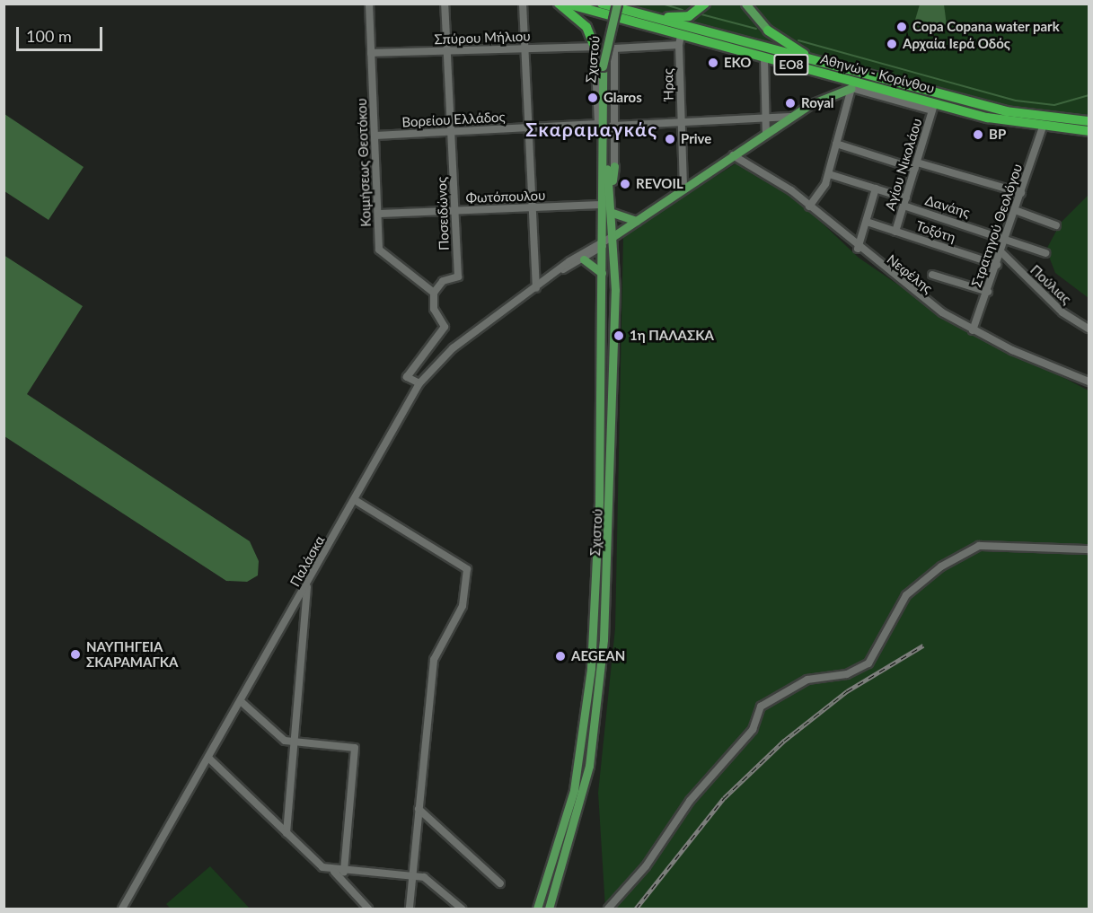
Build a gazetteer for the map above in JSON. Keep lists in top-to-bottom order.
{
  "streets": {
    "highway": ["ΕΟ8", "Αθηνών - Κορίνθου"],
    "main road": ["Σχιστού"],
    "street": [
      "Σπύρου Μήλιου",
      "Ήρας",
      "Βορείου Ελλάδος",
      "Κοιμήσεως Θεοτόκου",
      "Αγίου Νικολάου",
      "Φωτόπουλου",
      "Δανάης",
      "Ποσειδώνος",
      "Στρατηγού Θεολόγου",
      "Τοξότη",
      "Νεφέλης",
      "Πούλιας",
      "Παλάσκα"
    ]
  },
  "crossings": [
    ["Σπύρου Μήλιου", "Σχιστού"],
    ["Σπύρου Μήλιου", "Κοιμήσεως Θεοτόκου"],
    ["Σπύρου Μήλιου", "Ποσειδώνος"],
    ["Σχιστού", "Αθηνών - Κορίνθου"],
    ["Σχιστού", "Ήρας"],
    ["Σχιστού", "Βορείου Ελλάδος"],
    ["Σχιστού", "Φωτόπουλου"],
    ["Σχιστού", "Παλάσκα"],
    ["Αθηνών - Κορίνθου", "Ήρας"],
    ["Αθηνών - Κορίνθου", "Αγίου Νικολάου"],
    ["Αθηνών - Κορίνθου", "Στρατηγού Θεολόγου"],
    ["Βορείου Ελλάδος", "Κοιμήσεως Θεοτόκου"],
    ["Βορείου Ελλάδος", "Ποσειδώνος"],
    ["Κοιμήσεως Θεοτόκου", "Φωτόπουλου"],
    ["Κοιμήσεως Θεοτόκου", "Ποσειδώνος"],
    ["Αγίου Νικολάου", "Δανάης"],
    ["Αγίου Νικολάου", "Τοξότη"],
    ["Φωτόπουλου", "Ποσειδώνος"],
    ["Δανάης", "Στρατηγού Θεολόγου"],
    ["Στρατηγού Θεολόγου", "Τοξότη"],
    ["Στρατηγού Θεολόγου", "Νεφέλης"],
    ["Στρατηγού Θεολόγου", "Πούλιας"]
  ],
  "districts": ["Σκαραμαγκάς"],
  "places": [
    "Copa Copana water park",
    "Αρχαία Ιερά Οδός",
    "EKO",
    "Glaros",
    "Royal",
    "BP",
    "Prive",
    "REVOIL",
    "1η ΠΑΛΑΣΚΑ",
    "ΝΑΥΠΗΓΕΙΑ ΣΚΑΡΑΜΑΓΚΑ",
    "AEGEAN"
  ],
  "scale_bar": "100 m"
}
